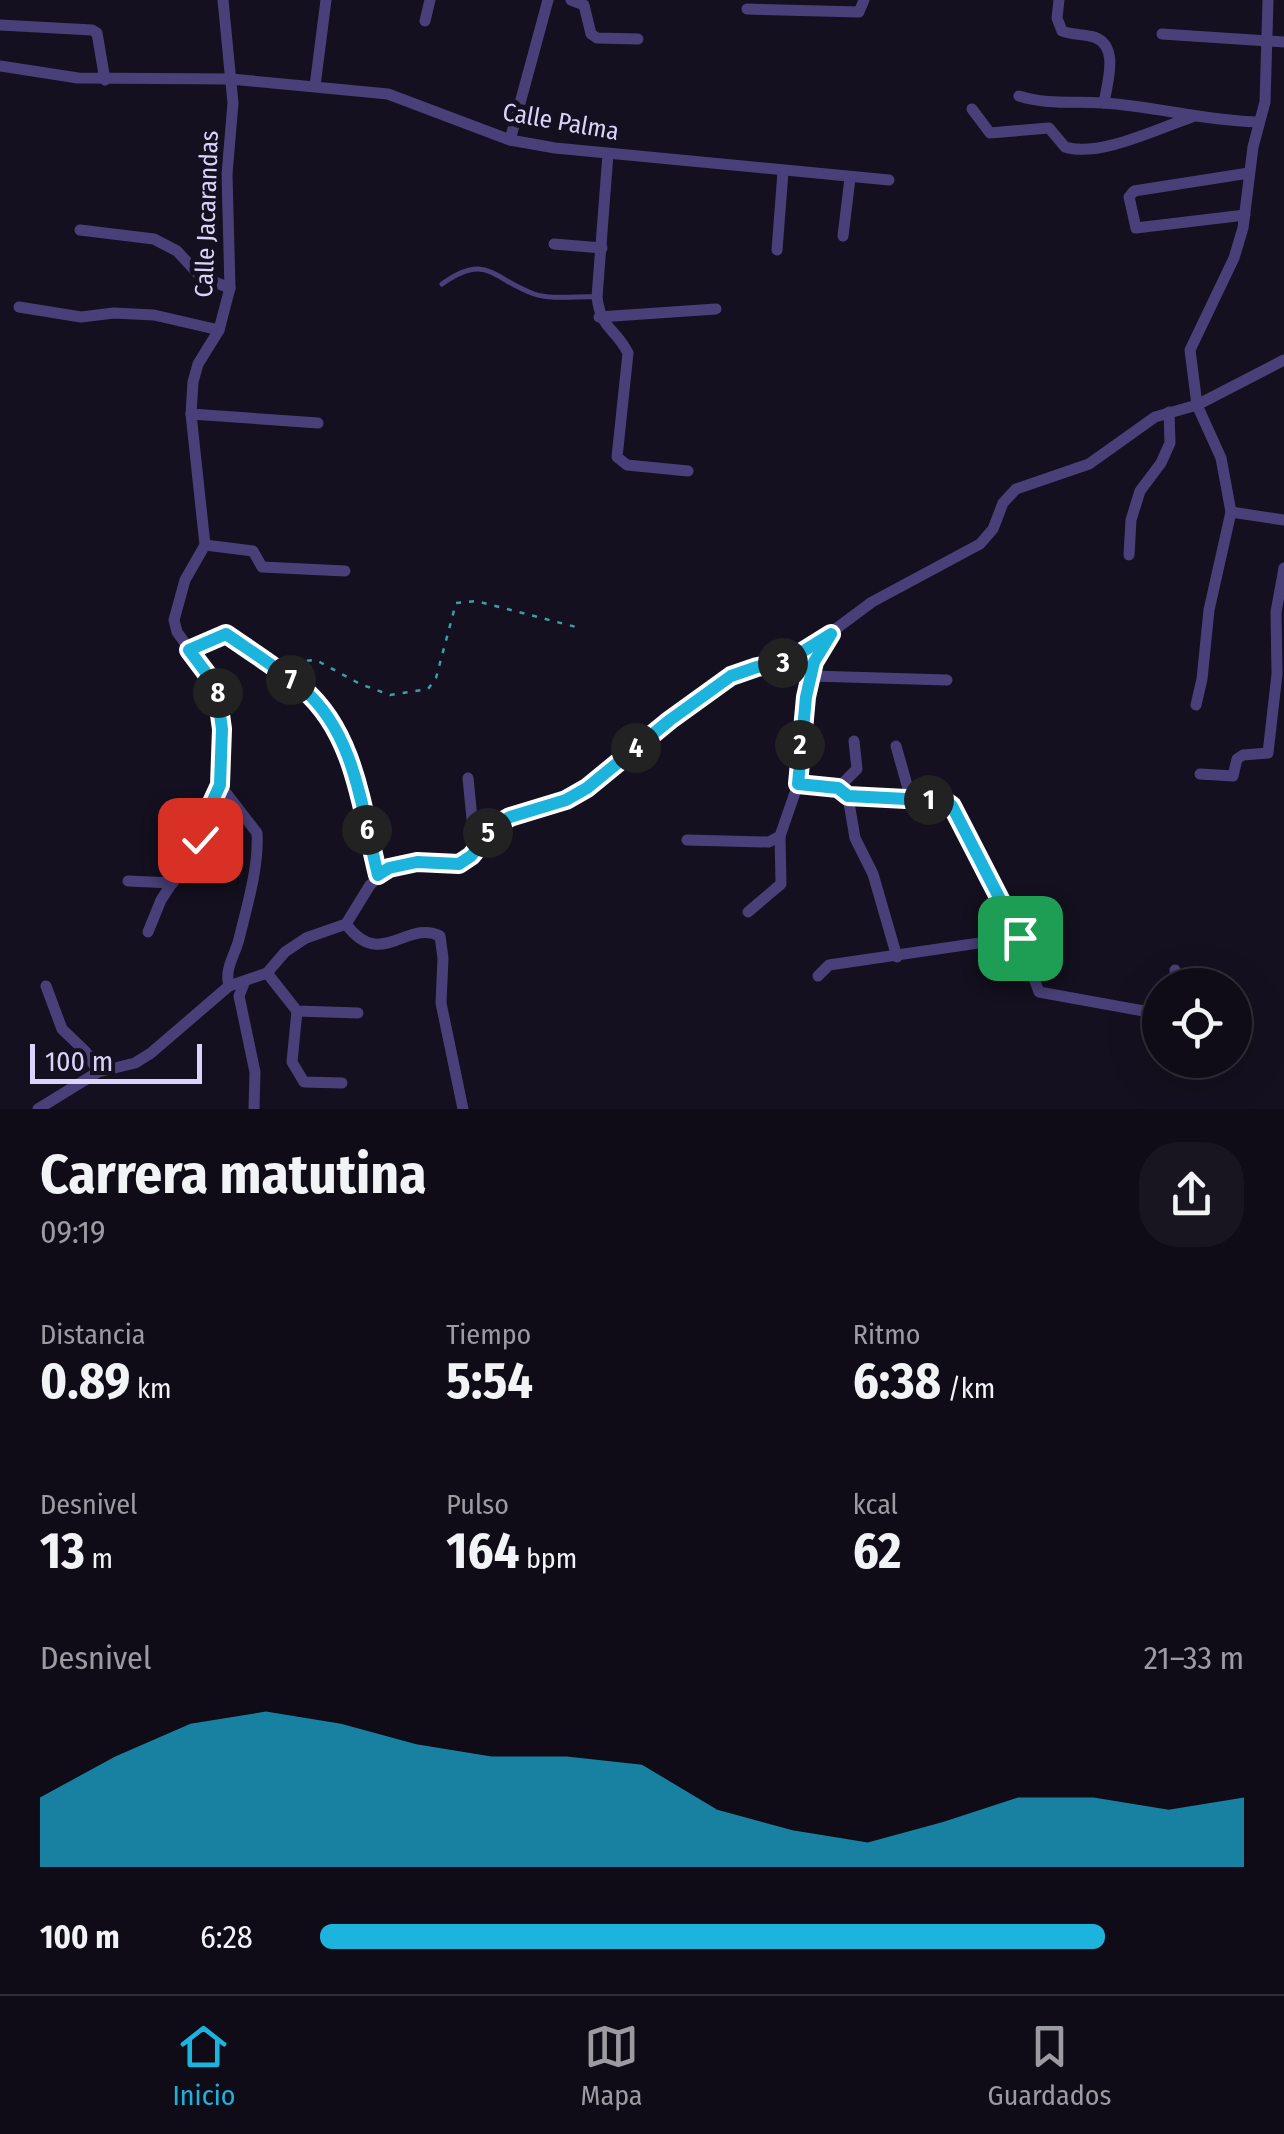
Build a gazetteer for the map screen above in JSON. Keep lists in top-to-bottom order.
{
  "streets": {
    "street": ["Calle Palma", "Calle Jacarandas"]
  },
  "crossings": [
    ["Calle Palma", "Calle Jacarandas"]
  ],
  "scale_bar": "100 m",
  "page": {
    "pins": [
      "3",
      "7",
      "8",
      "2",
      "4",
      "1",
      "6",
      "5"
    ],
    "scale": "100 m",
    "heading": ["Carrera matutina", "09:19"],
    "stats": [
      ["Distancia", "0.89 km"],
      ["Tiempo", "5:54"],
      ["Ritmo", "6:38 /km"],
      ["Desnivel", "13 m"],
      ["Pulso", "164 bpm"],
      ["kcal", "62"]
    ],
    "chart": ["Desnivel", "21–33 m"],
    "list": [
      {
        "name": "100 m",
        "note": "6:28"
      }
    ],
    "tabs": ["Inicio", "Mapa", "Guardados"]
  }
}
